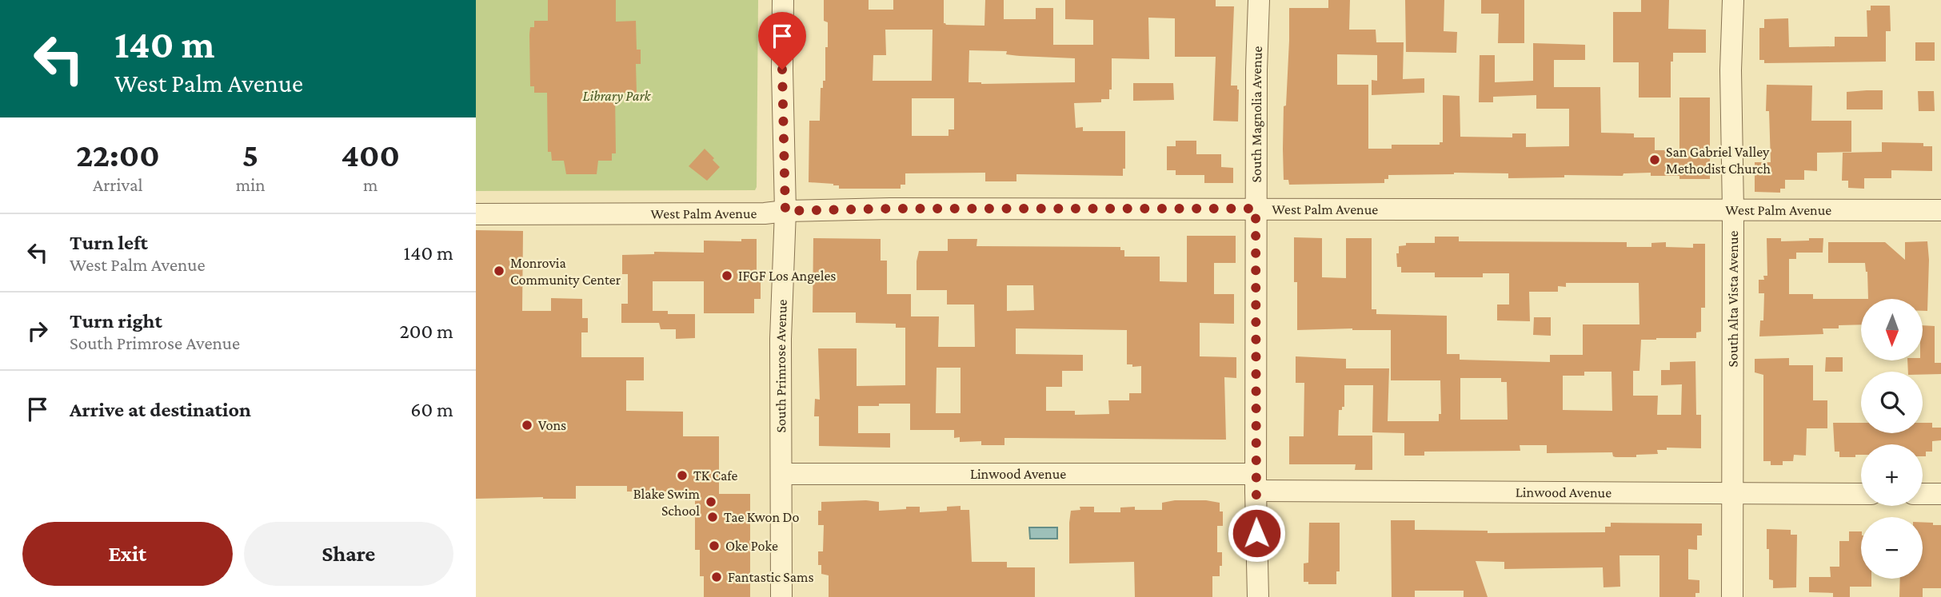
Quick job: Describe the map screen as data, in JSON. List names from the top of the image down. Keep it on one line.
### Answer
{"streets":{"street":["South Magnolia Avenue","West Palm Avenue","South Alta Vista Avenue","South Primrose Avenue","Linwood Avenue"]},"crossings":[["South Magnolia Avenue","West Palm Avenue"],["South Magnolia Avenue","Linwood Avenue"],["West Palm Avenue","South Alta Vista Avenue"],["West Palm Avenue","South Primrose Avenue"],["South Alta Vista Avenue","Linwood Avenue"],["South Primrose Avenue","Linwood Avenue"]],"parks":["Library Park"],"places":["San Gabriel Valley Methodist Church","Monrovia Community Center","IFGF Los Angeles","Vons","TK Cafe","Blake Swim School","Tae Kwon Do","Oke Poke","Fantastic Sams"],"north":"bottom","page":{"turn":["140 m","West Palm Avenue"],"eta":["22:00","Arrival","5","min","400","m"],"list":[{"name":"Turn left","note":"West Palm Avenue","value":"140 m"},{"name":"Turn right","note":"South Primrose Avenue","value":"200 m"},{"name":"Arrive at destination","value":"60 m"}],"map_buttons":["+","−"],"buttons":["Exit","Share"]}}
